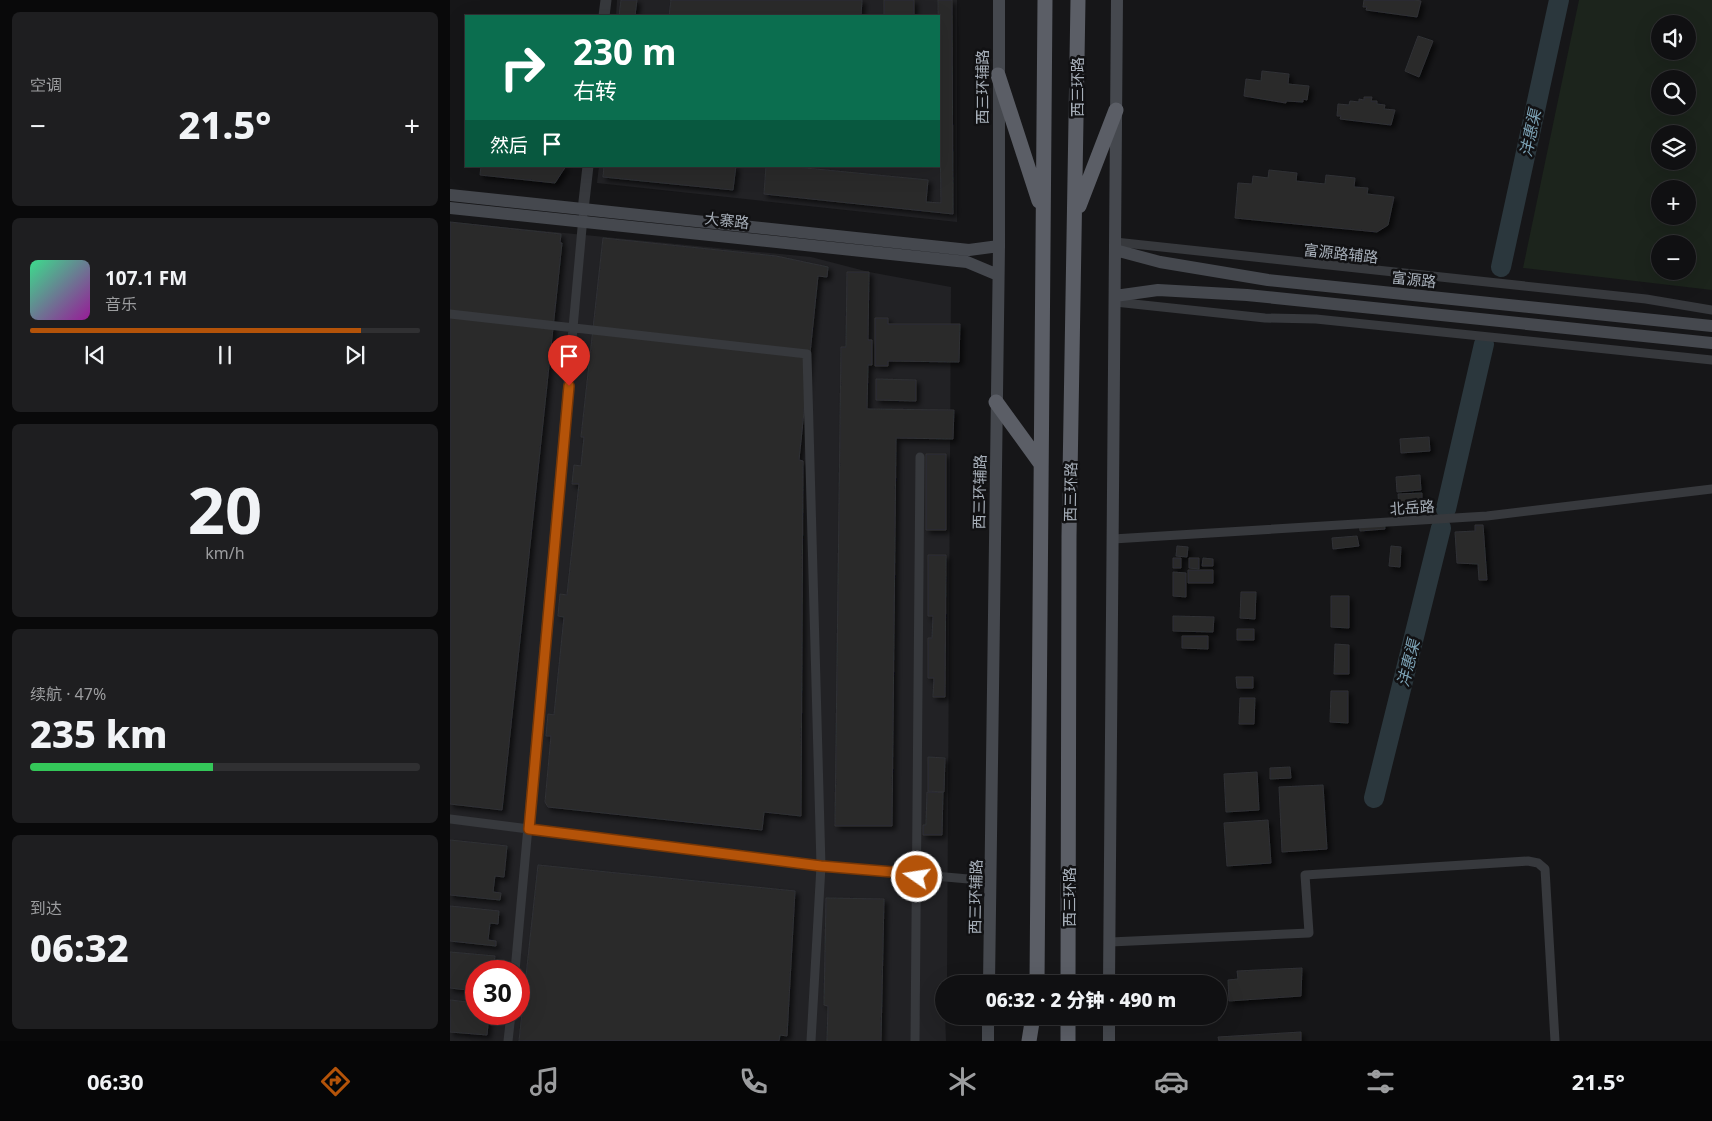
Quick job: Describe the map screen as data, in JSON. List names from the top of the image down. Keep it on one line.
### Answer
{"streets":{"highway":["西三环路"],"main road":["西三环辅路","大寨路","富源路"],"street":["富源路辅路","北岳路"]},"crossings":[["西三环辅路","大寨路"],["富源路辅路","富源路"]],"water":["沣惠渠"],"page":{"tile":["空调",["20","km/h"],["续航 · 47%","235 km"],["到达","06:32"]],"map_buttons":["+","−"],"turn":["230 m","右转"],"heat":["−","21.5°","+"],"then":"然后","song":["107.1 FM","音乐"],"limit":"30","trip":"06:32 · 2 分钟 · 490 m","tabs":["06:30","21.5°"]}}
